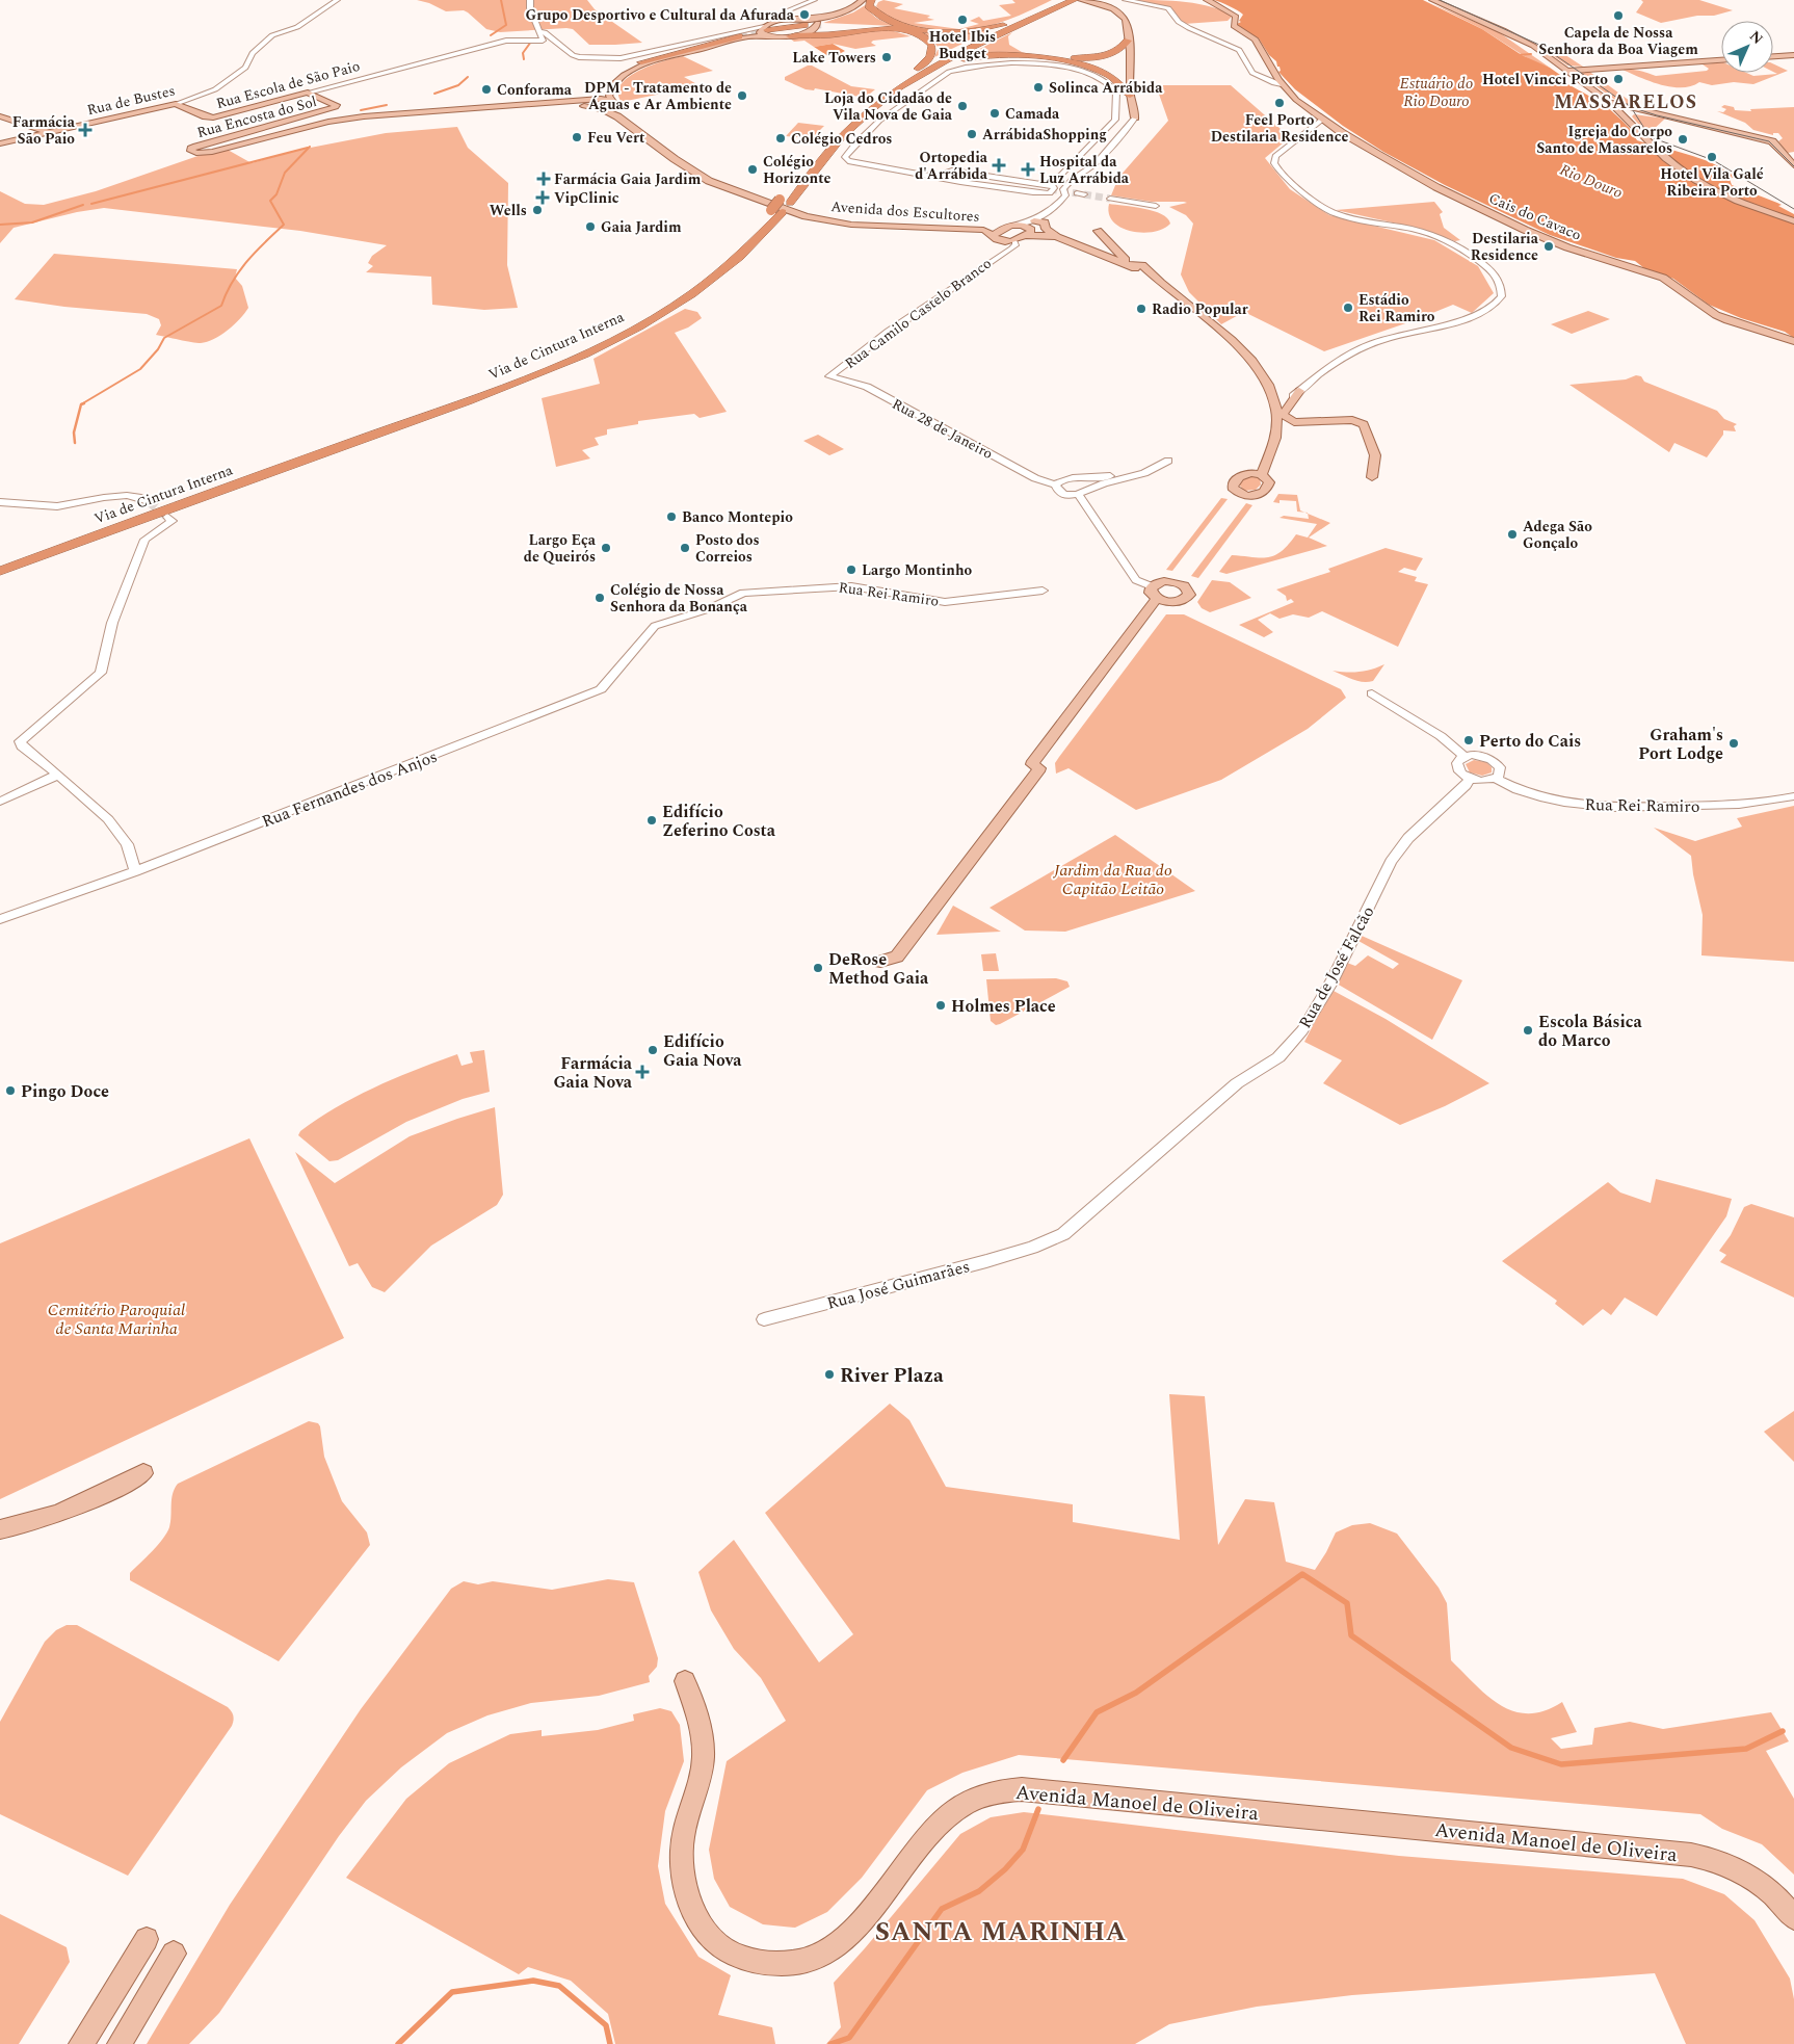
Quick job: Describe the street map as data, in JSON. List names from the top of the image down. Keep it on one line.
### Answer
{"streets":{"highway":["Via de Cintura Interna"],"main road":["Rua Escola de São Paio","Rua de Bustes","Rua Encosta do Sol","Avenida dos Escultores","Cais do Cavaco","Avenida Manoel de Oliveira"],"street":["Rua Camilo Castelo Branco","Rua 28 de Janeiro","Rua Rei Ramiro","Rua Fernandes dos Anjos","Rua de José Falcão","Rua José Guimarães"]},"crossings":[["Rua Escola de São Paio","Rua de Bustes"],["Rua Escola de São Paio","Rua Encosta do Sol"],["Rua Encosta do Sol","Avenida dos Escultores"],["Avenida dos Escultores","Rua Camilo Castelo Branco"],["Rua Camilo Castelo Branco","Rua 28 de Janeiro"],["Rua Rei Ramiro","Rua Fernandes dos Anjos"],["Rua Rei Ramiro","Rua de José Falcão"],["Rua de José Falcão","Rua José Guimarães"]],"districts":["MASSARELOS","SANTA MARINHA"],"water":["Estuário do Rio Douro","Rio Douro"],"parks":["Jardim da Rua do Capitão Leitão","Cemitério Paroquial de Santa Marinha"],"places":{"other":["Grupo Desportivo e Cultural da Afurada","Capela de Nossa Senhora da Boa Viagem","Hotel Ibis Budget","Lake Towers","Hotel Vincci Porto","Solinca Arrábida","Conforama","DPM - Tratamento de Águas e Ar Ambiente","Feel Porto Destilaria Residence","Loja do Cidadão de Vila Nova de Gaia","Camada","ArrábidaShopping","Feu Vert","Colégio Cedros","Igreja do Corpo Santo de Massarelos","Hotel Vila Galé Ribeira Porto","Colégio Horizonte","Wells","Gaia Jardim","Destilaria Residence","Estádio Rei Ramiro","Radio Popular","Banco Montepio","Adega São Gonçalo","Largo Eça de Queirós","Posto dos Correios","Largo Montinho","Colégio de Nossa Senhora da Bonança","Perto do Cais","Graham's Port Lodge","Edifício Zeferino Costa","DeRose Method Gaia","Holmes Place","Escola Básica do Marco","Edifício Gaia Nova","Pingo Doce","River Plaza"],"health":["Farmácia São Paio","Ortopedia d'Arrábida","Hospital da Luz Arrábida","Farmácia Gaia Jardim","VipClinic","Farmácia Gaia Nova"]},"north":"top right"}
